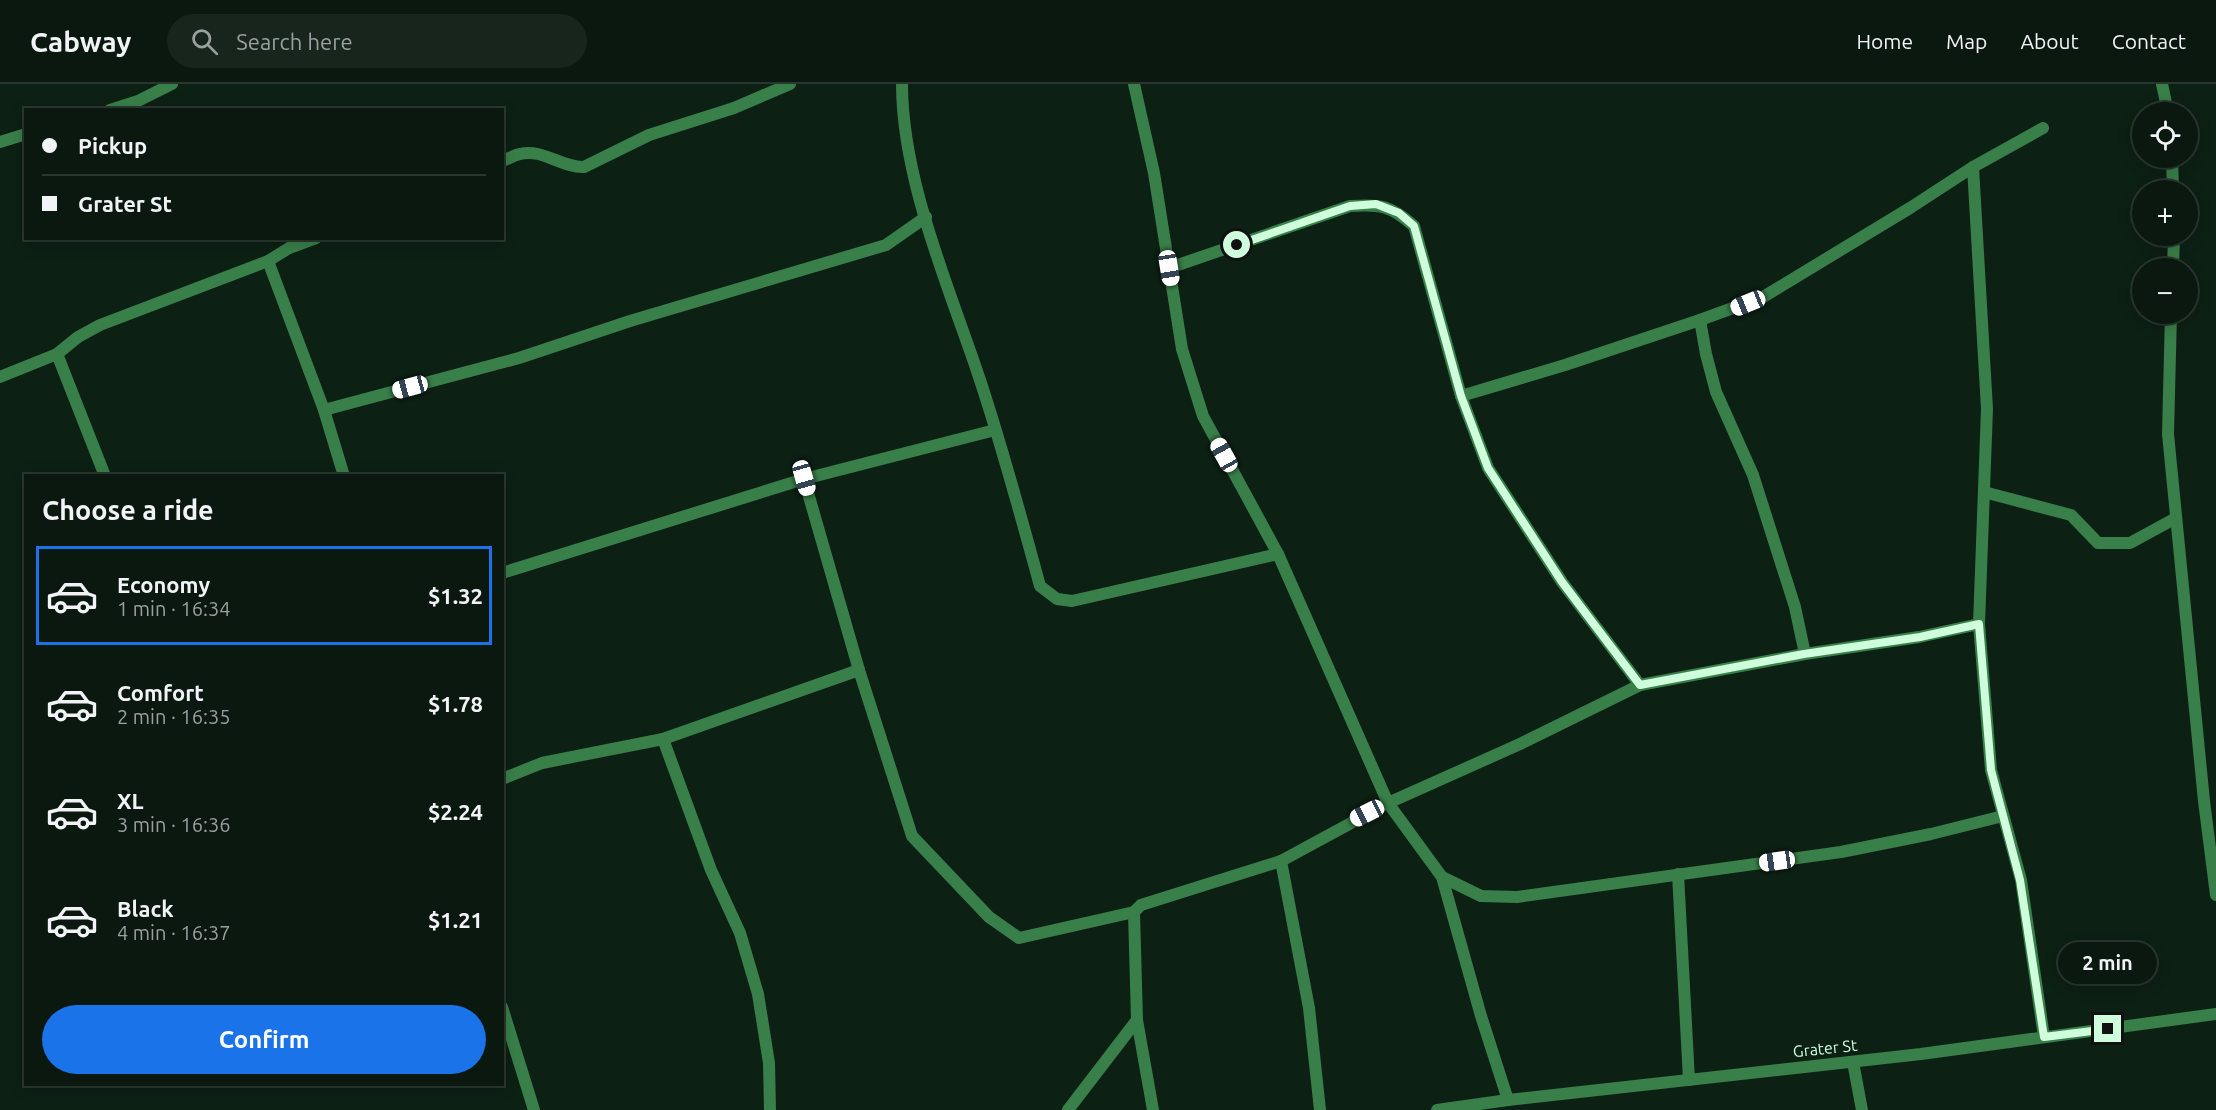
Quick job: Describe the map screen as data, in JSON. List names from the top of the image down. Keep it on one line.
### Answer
{"streets":{"street":["Grater St"]},"page":{"header":"Cabway","search":"Search here","nav":["Home","Map","About","Contact"],"map_buttons":["+","−"],"banner":["Pickup","Grater St"],"heading":"Choose a ride","list":[{"name":"Economy","note":"1 min · 16:34","value":"$1.32"},{"name":"Comfort","note":"2 min · 16:35","value":"$1.78"},{"name":"XL","note":"3 min · 16:36","value":"$2.24"},{"name":"Black","note":"4 min · 16:37","value":"$1.21"}],"bubble":"2 min","buttons":"Confirm"}}
